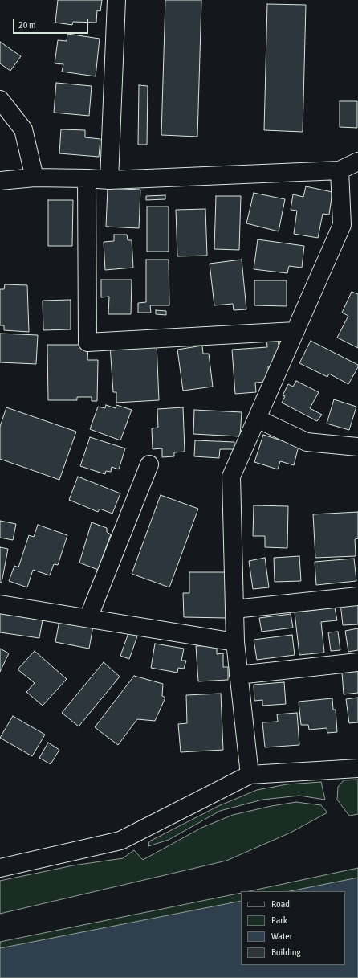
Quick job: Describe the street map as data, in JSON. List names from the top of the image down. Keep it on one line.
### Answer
{"legend":["Road","Park","Water","Building"],"scale_bar":"20 m"}
